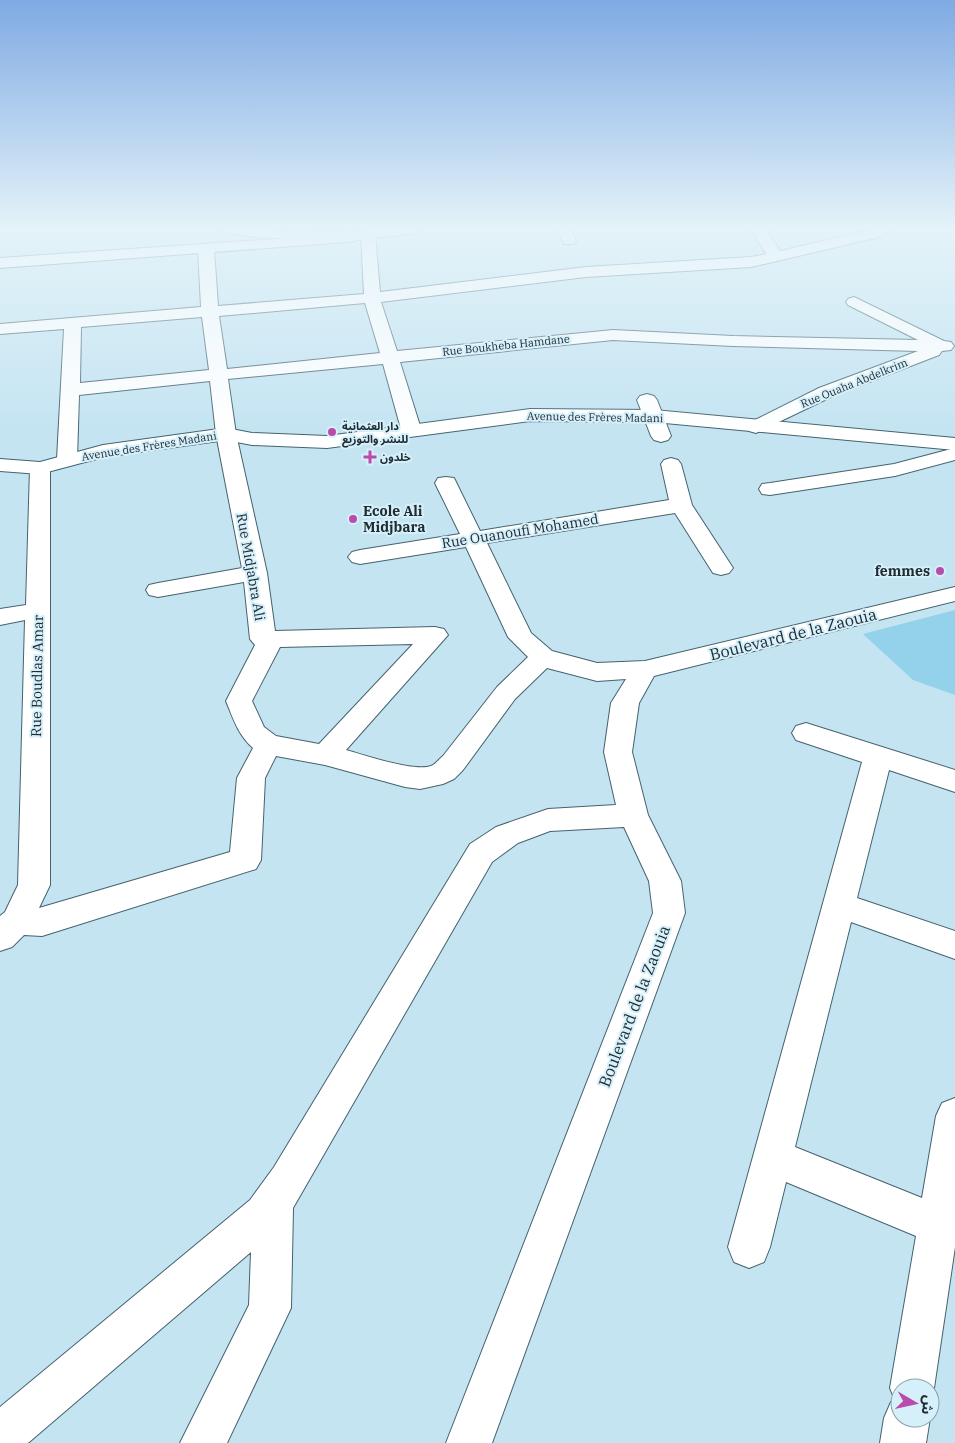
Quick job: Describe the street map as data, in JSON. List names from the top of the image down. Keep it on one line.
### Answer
{"streets":{"street":["Rue Boukheba Hamdane","Rue Ouaha Abdelkrim","Avenue des Frères Madani","Rue Ouanoufi Mohamed","Rue Midjabra Ali","Boulevard de la Zaouia","Rue Boudlas Amar"]},"crossings":[["Rue Boukheba Hamdane","Rue Ouaha Abdelkrim"],["Rue Boukheba Hamdane","Rue Midjabra Ali"],["Rue Ouaha Abdelkrim","Avenue des Frères Madani"],["Avenue des Frères Madani","Rue Midjabra Ali"],["Avenue des Frères Madani","Rue Boudlas Amar"]],"places":{"other":["دار العثمانية للنشر والتوزيع","Ecole Ali Midjbara","femmes"],"health":["خلدون"]},"north":"right"}
